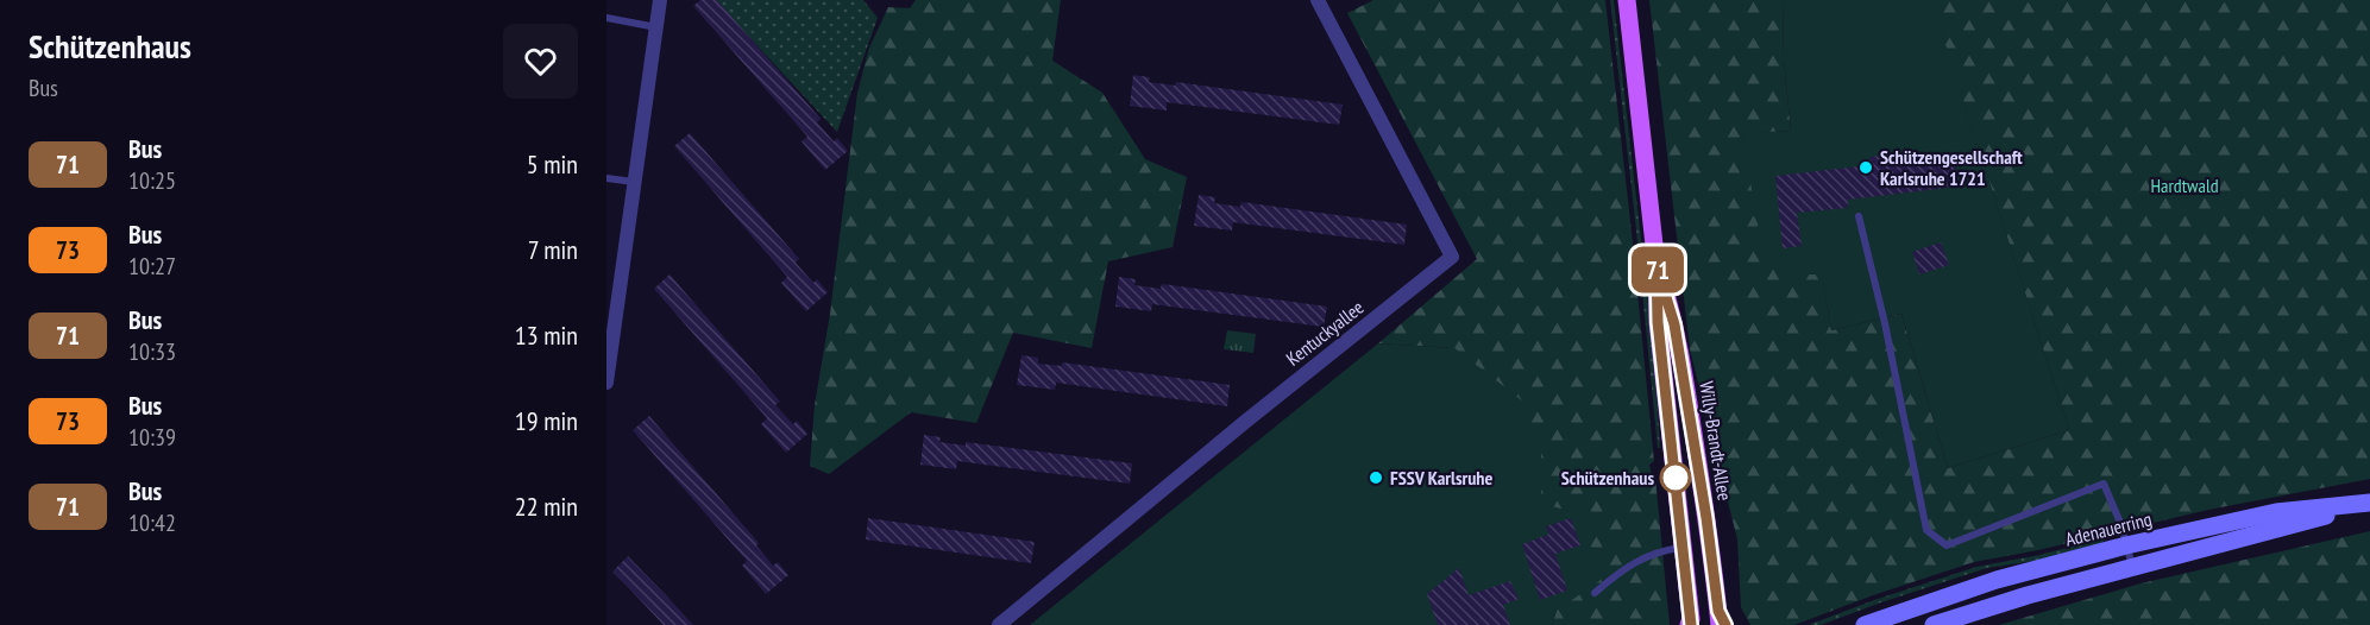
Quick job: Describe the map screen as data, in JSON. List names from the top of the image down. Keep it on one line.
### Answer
{"streets":{"main road":["Willy-Brandt-Allee","Adenauerring"],"street":["Kentuckyallee"]},"parks":["Hardtwald"],"places":["Schützengesellschaft Karlsruhe 1721","FSSV Karlsruhe","Schützenhaus"],"lines":["bus line 71"],"page":{"heading":["Schützenhaus","Bus"],"on_map":"71","list":[{"mark":"71","name":"Bus","note":"10:25","value":"5 min"},{"mark":"73","name":"Bus","note":"10:27","value":"7 min"},{"mark":"71","name":"Bus","note":"10:33","value":"13 min"},{"mark":"73","name":"Bus","note":"10:39","value":"19 min"},{"mark":"71","name":"Bus","note":"10:42","value":"22 min"}]}}
